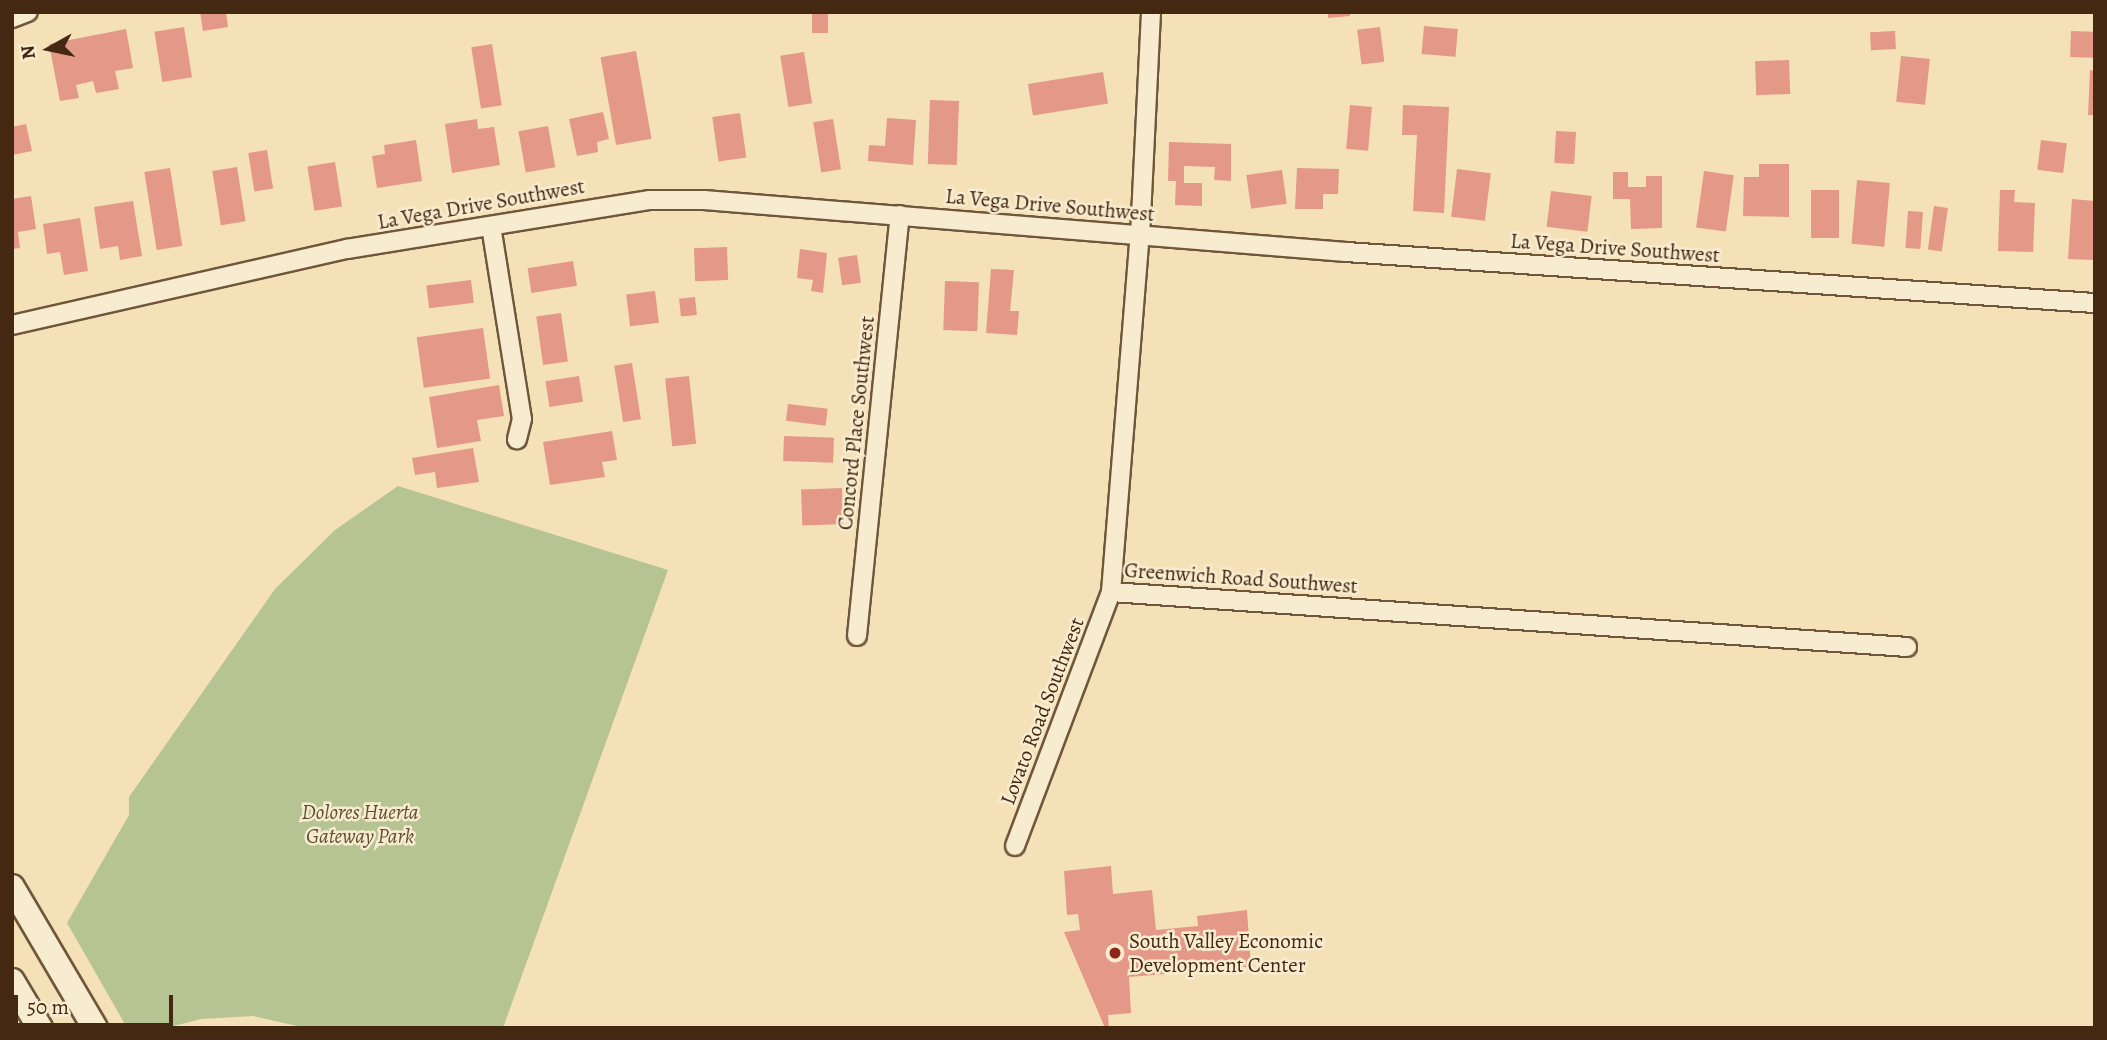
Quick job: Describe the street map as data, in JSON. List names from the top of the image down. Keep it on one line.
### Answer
{"streets":{"street":["La Vega Drive Southwest","Concord Place Southwest","Greenwich Road Southwest","Lovato Road Southwest"]},"crossings":[["La Vega Drive Southwest","Concord Place Southwest"],["La Vega Drive Southwest","Greenwich Road Southwest"],["Greenwich Road Southwest","Lovato Road Southwest"]],"parks":["Dolores Huerta Gateway Park"],"places":["South Valley Economic Development Center"],"scale_bar":"50 m","north":"left"}
